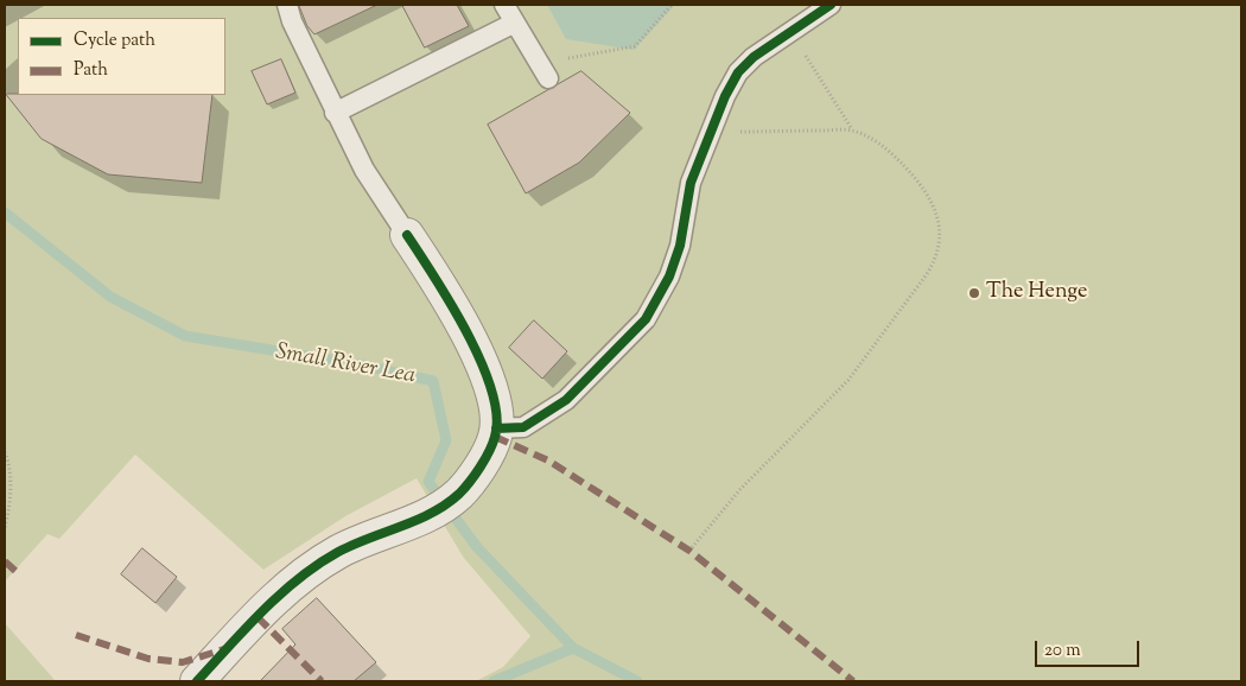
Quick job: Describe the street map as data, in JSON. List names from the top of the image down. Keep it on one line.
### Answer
{"water":["Small River Lea"],"places":["The Henge"],"legend":["Cycle path","Path"],"scale_bar":"20 m"}
